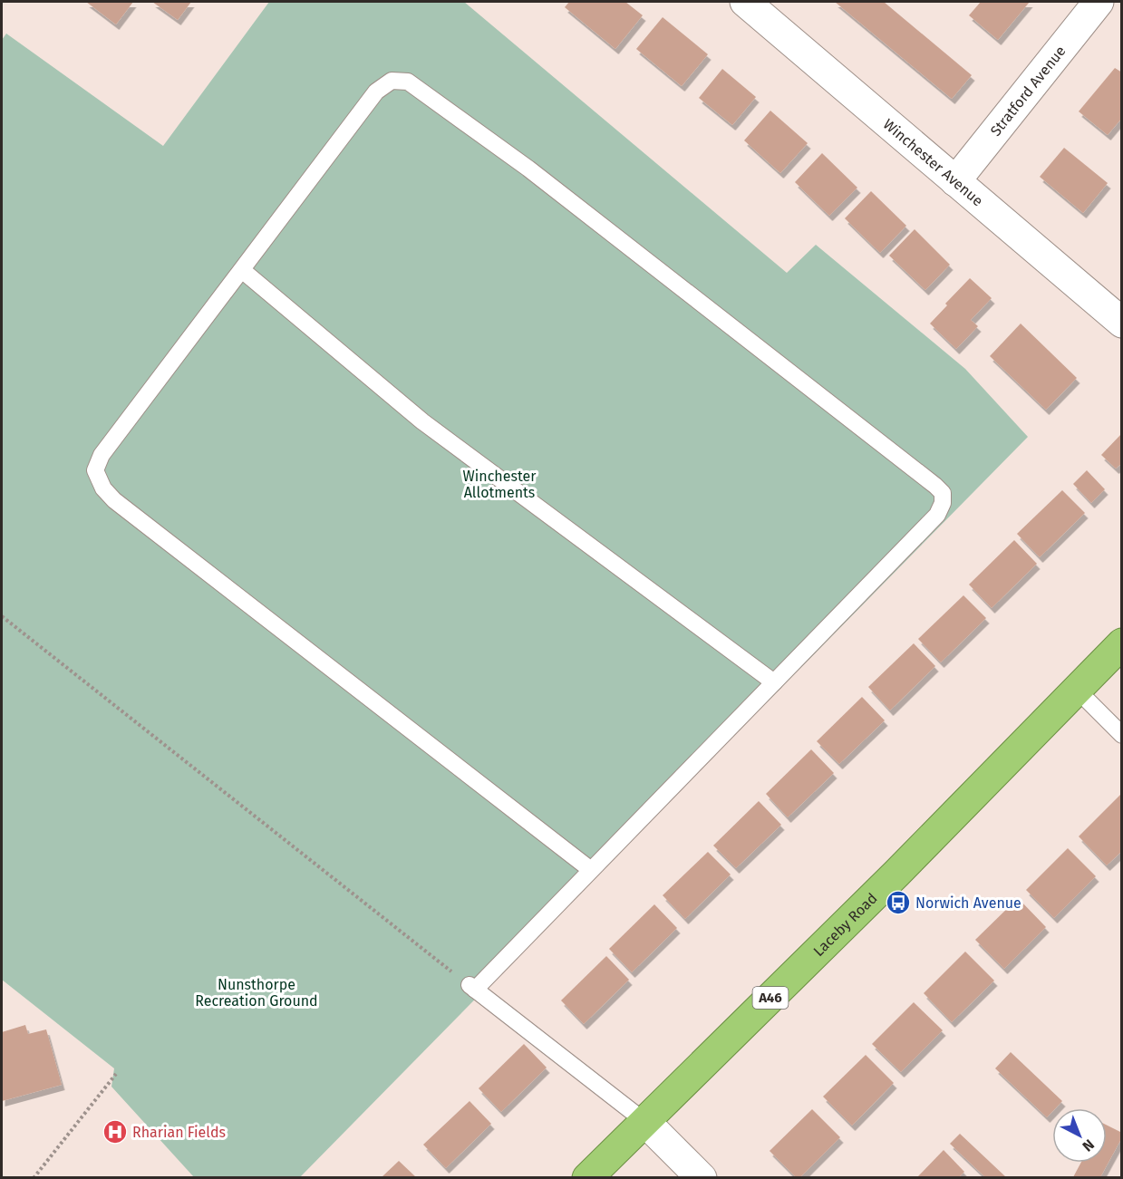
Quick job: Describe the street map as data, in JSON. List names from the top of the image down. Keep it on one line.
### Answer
{"streets":{"highway":["Laceby Road","A46"],"street":["Stratford Avenue","Winchester Avenue"]},"crossings":[["Stratford Avenue","Winchester Avenue"]],"parks":["Winchester Allotments","Nunsthorpe Recreation Ground"],"places":{"bus stop":["Norwich Avenue"],"hospital":["Rharian Fields"]},"north":"bottom right"}
